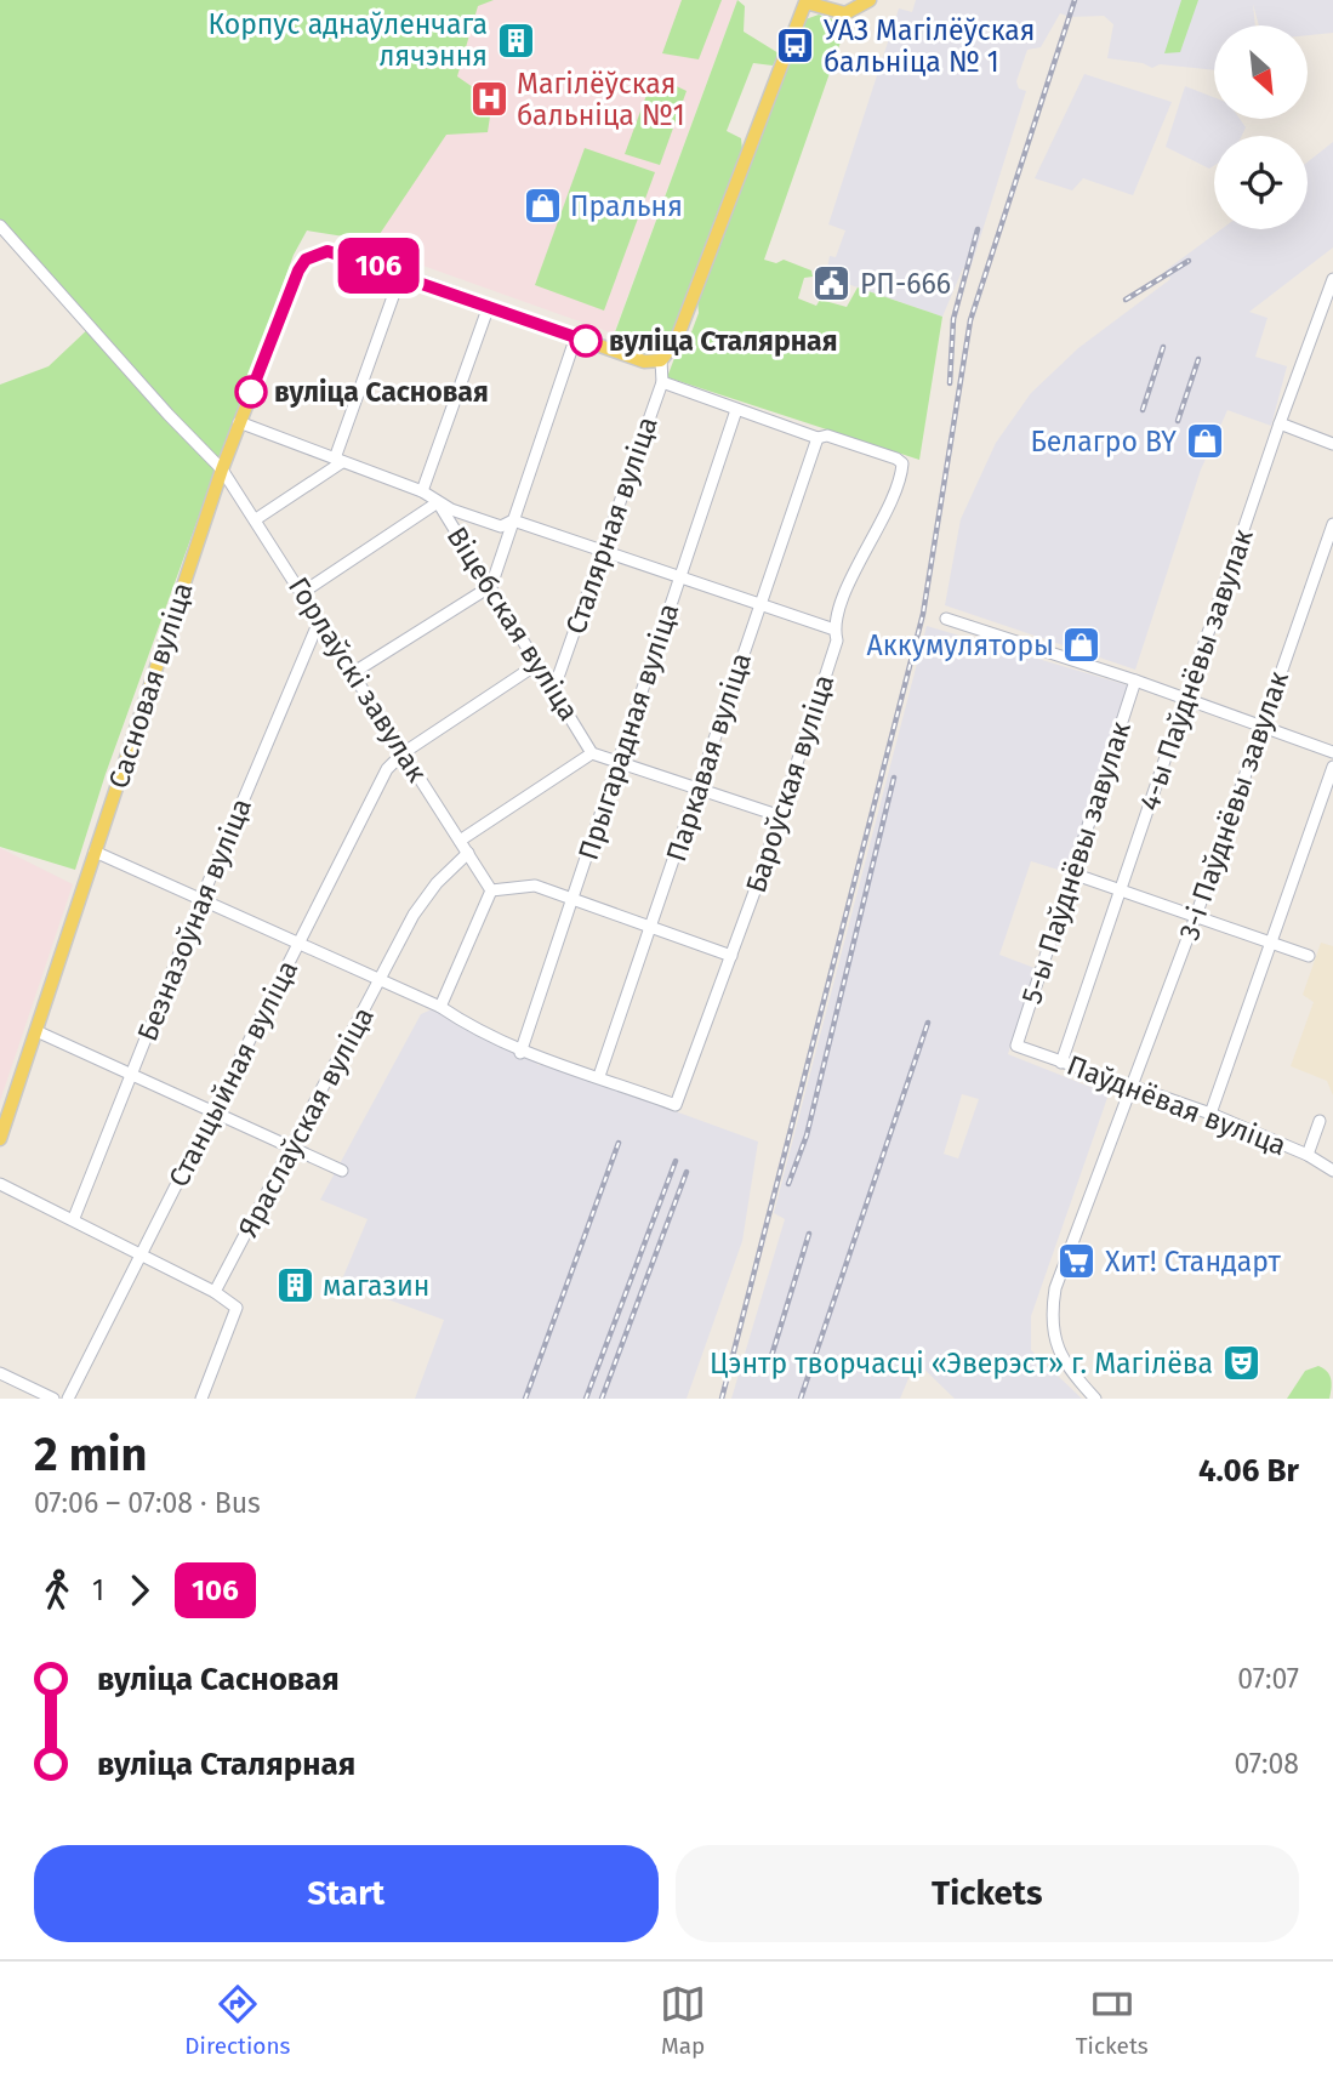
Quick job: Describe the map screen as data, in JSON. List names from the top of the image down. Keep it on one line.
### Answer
{"streets":{"main road":["Сасновая вуліца"],"street":["Сталярная вуліца","Віцебская вуліца","4-ы Паўднёвы завулак","Горлаўскі завулак","Прыгарадная вуліца","Паркавая вуліца","Бароўская вуліца","3-і Паўднёвы завулак","5-ы Паўднёвы завулак","Безназоўная вуліца","Станцыйная вуліца","Паўднёвая вуліца","Яраслаўская вуліца"]},"crossings":[["Сталярная вуліца","Віцебская вуліца"],["Віцебская вуліца","Прыгарадная вуліца"],["Віцебская вуліца","Паркавая вуліца"],["Віцебская вуліца","Бароўская вуліца"],["4-ы Паўднёвы завулак","Паўднёвая вуліца"],["Горлаўскі завулак","Сасновая вуліца"],["Горлаўскі завулак","Безназоўная вуліца"],["Горлаўскі завулак","Станцыйная вуліца"],["Горлаўскі завулак","Яраслаўская вуліца"],["Паркавая вуліца","Бароўская вуліца"],["3-і Паўднёвы завулак","Паўднёвая вуліца"],["5-ы Паўднёвы завулак","Паўднёвая вуліца"]],"places":{"building":["Корпус аднаўленчага лячэння","магазин"],"bus stop":["УАЗ Магілёўская бальніца № 1"],"hospital":["Магілёўская бальніца №1"],"shop":["Пральня","Белагро BY","Аккумуляторы"],"public building":["РП-666"],"other":["вуліца Сталярная","вуліца Сасновая"],"supermarket":["Хит! Стандарт"],"theatre":["Цэнтр творчасці «Эверэст» г. Магілёва"]},"lines":["bus line 106"],"north":"bottom right","page":{"on_map":"106","heading":["2 min","07:06 – 07:08 · Bus","4.06 Br"],"legs":["1","106"],"list":[{"name":"вуліца Сасновая","value":"07:07"},{"name":"вуліца Сталярная","value":"07:08"}],"buttons":["Start","Tickets"],"tabs":["Directions","Map","Tickets"]}}
